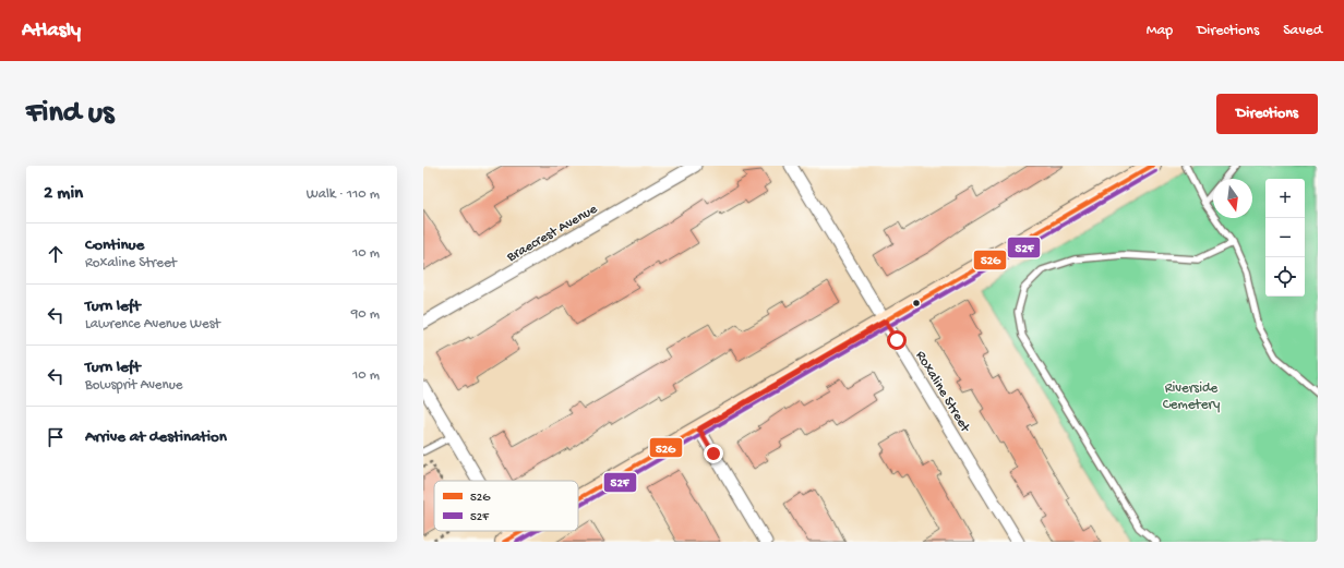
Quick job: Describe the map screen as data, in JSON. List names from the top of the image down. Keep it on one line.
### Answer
{"streets":{"street":["Braecrest Avenue","Roxaline Street"]},"parks":["Riverside Cemetery"],"lines":["transit line 52G","transit line 52F"],"legend":["52G","52F"],"north":"bottom","page":{"header":"Atlasly","nav":["Map","Directions","Saved"],"buttons":"Directions","title":"Find us","heading":["2 min","Walk · 110 m"],"map_buttons":["+","−"],"list":[["Continue","Roxaline Street","10 m"],["Turn left","Lawrence Avenue West","90 m"],["Turn left","Bowsprit Avenue","10 m"],"Arrive at destination"]}}
